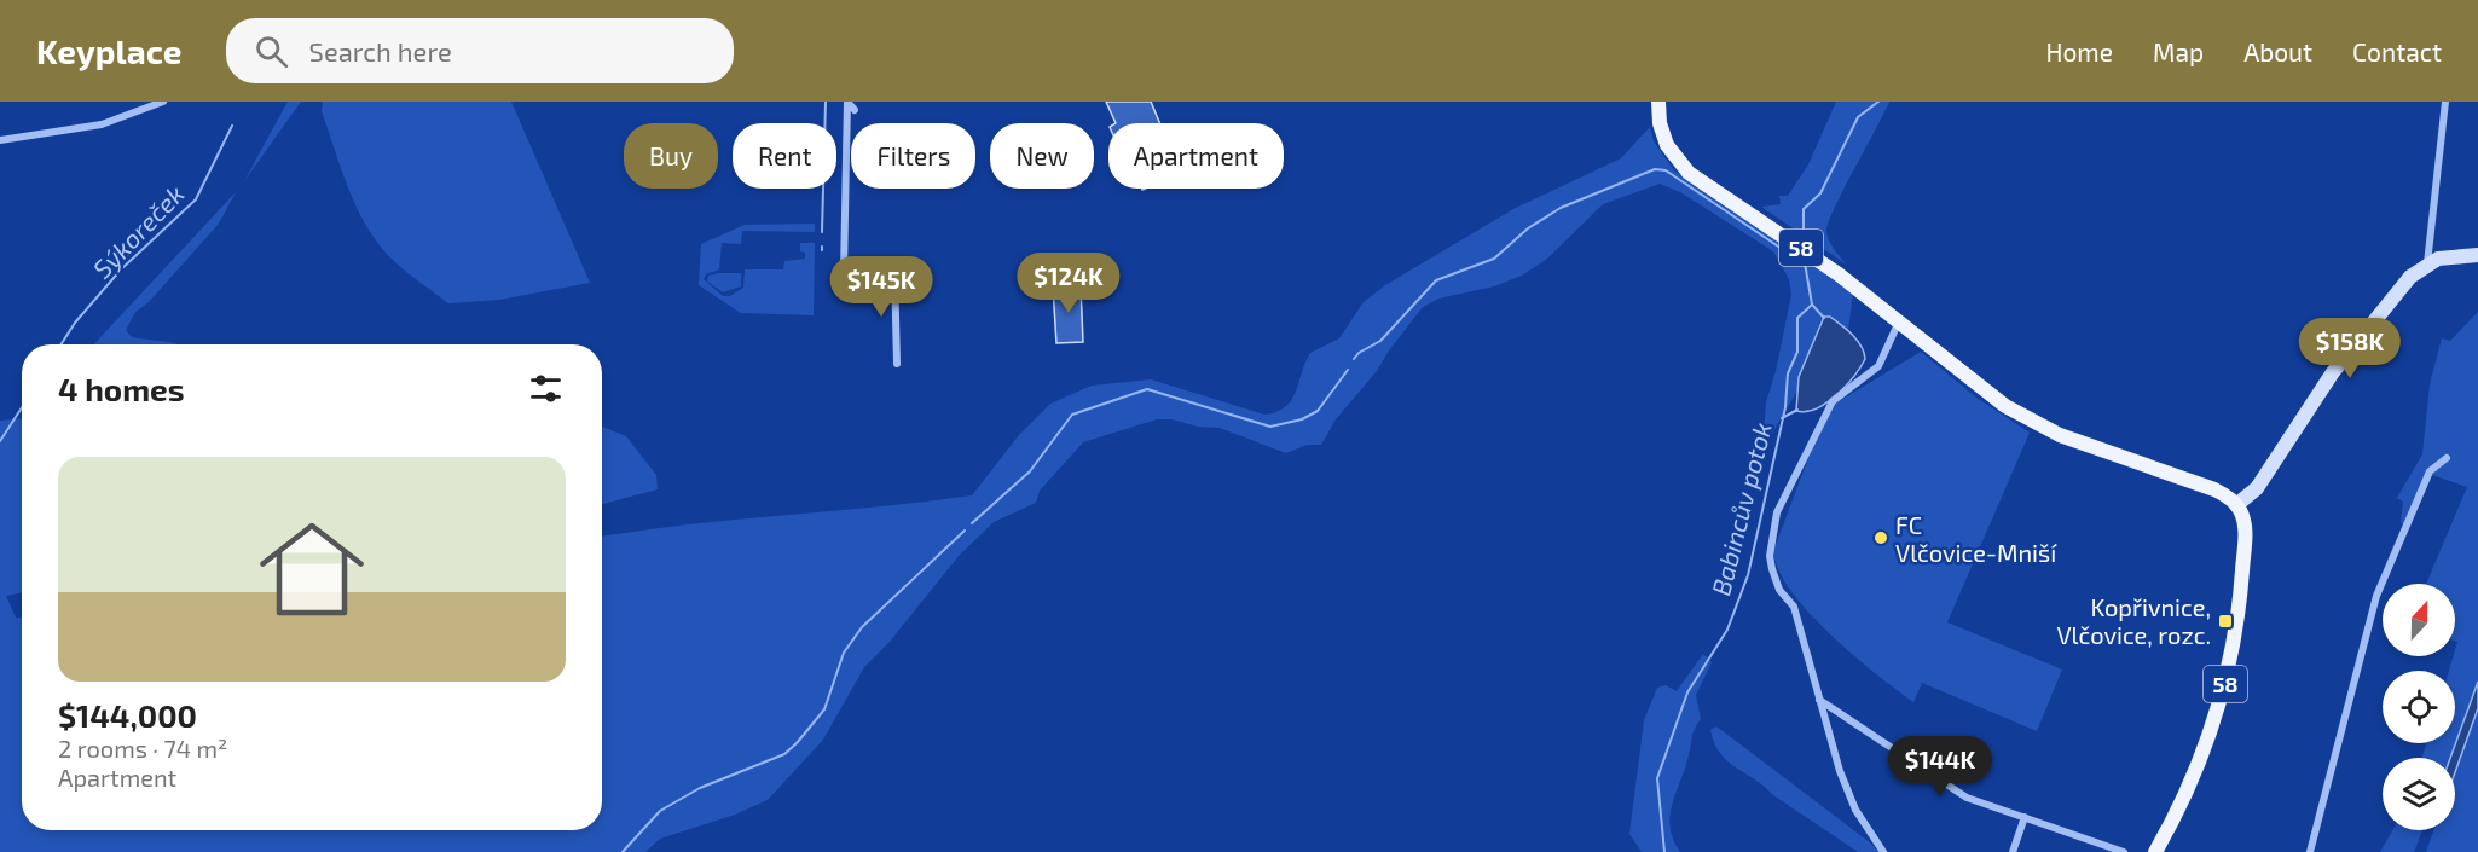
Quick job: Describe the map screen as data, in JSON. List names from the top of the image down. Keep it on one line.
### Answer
{"streets":{"main road":["58"]},"water":["Sýkoreček","Babincův potok"],"places":{"other":["FC Vlčovice-Mniší"],"transit":["Kopřivnice, Vlčovice, rozc."]},"north":"top","page":{"header":"Keyplace","search":"Search here","nav":["Home","Map","About","Contact"],"chip":["Buy","Rent","Filters","New","Apartment"],"price":["$124K","$145K","$158K","$144K"],"heading":"4 homes","list":[{"name":"$144,000","note":"2 rooms · 74 m² · Apartment"}]}}
